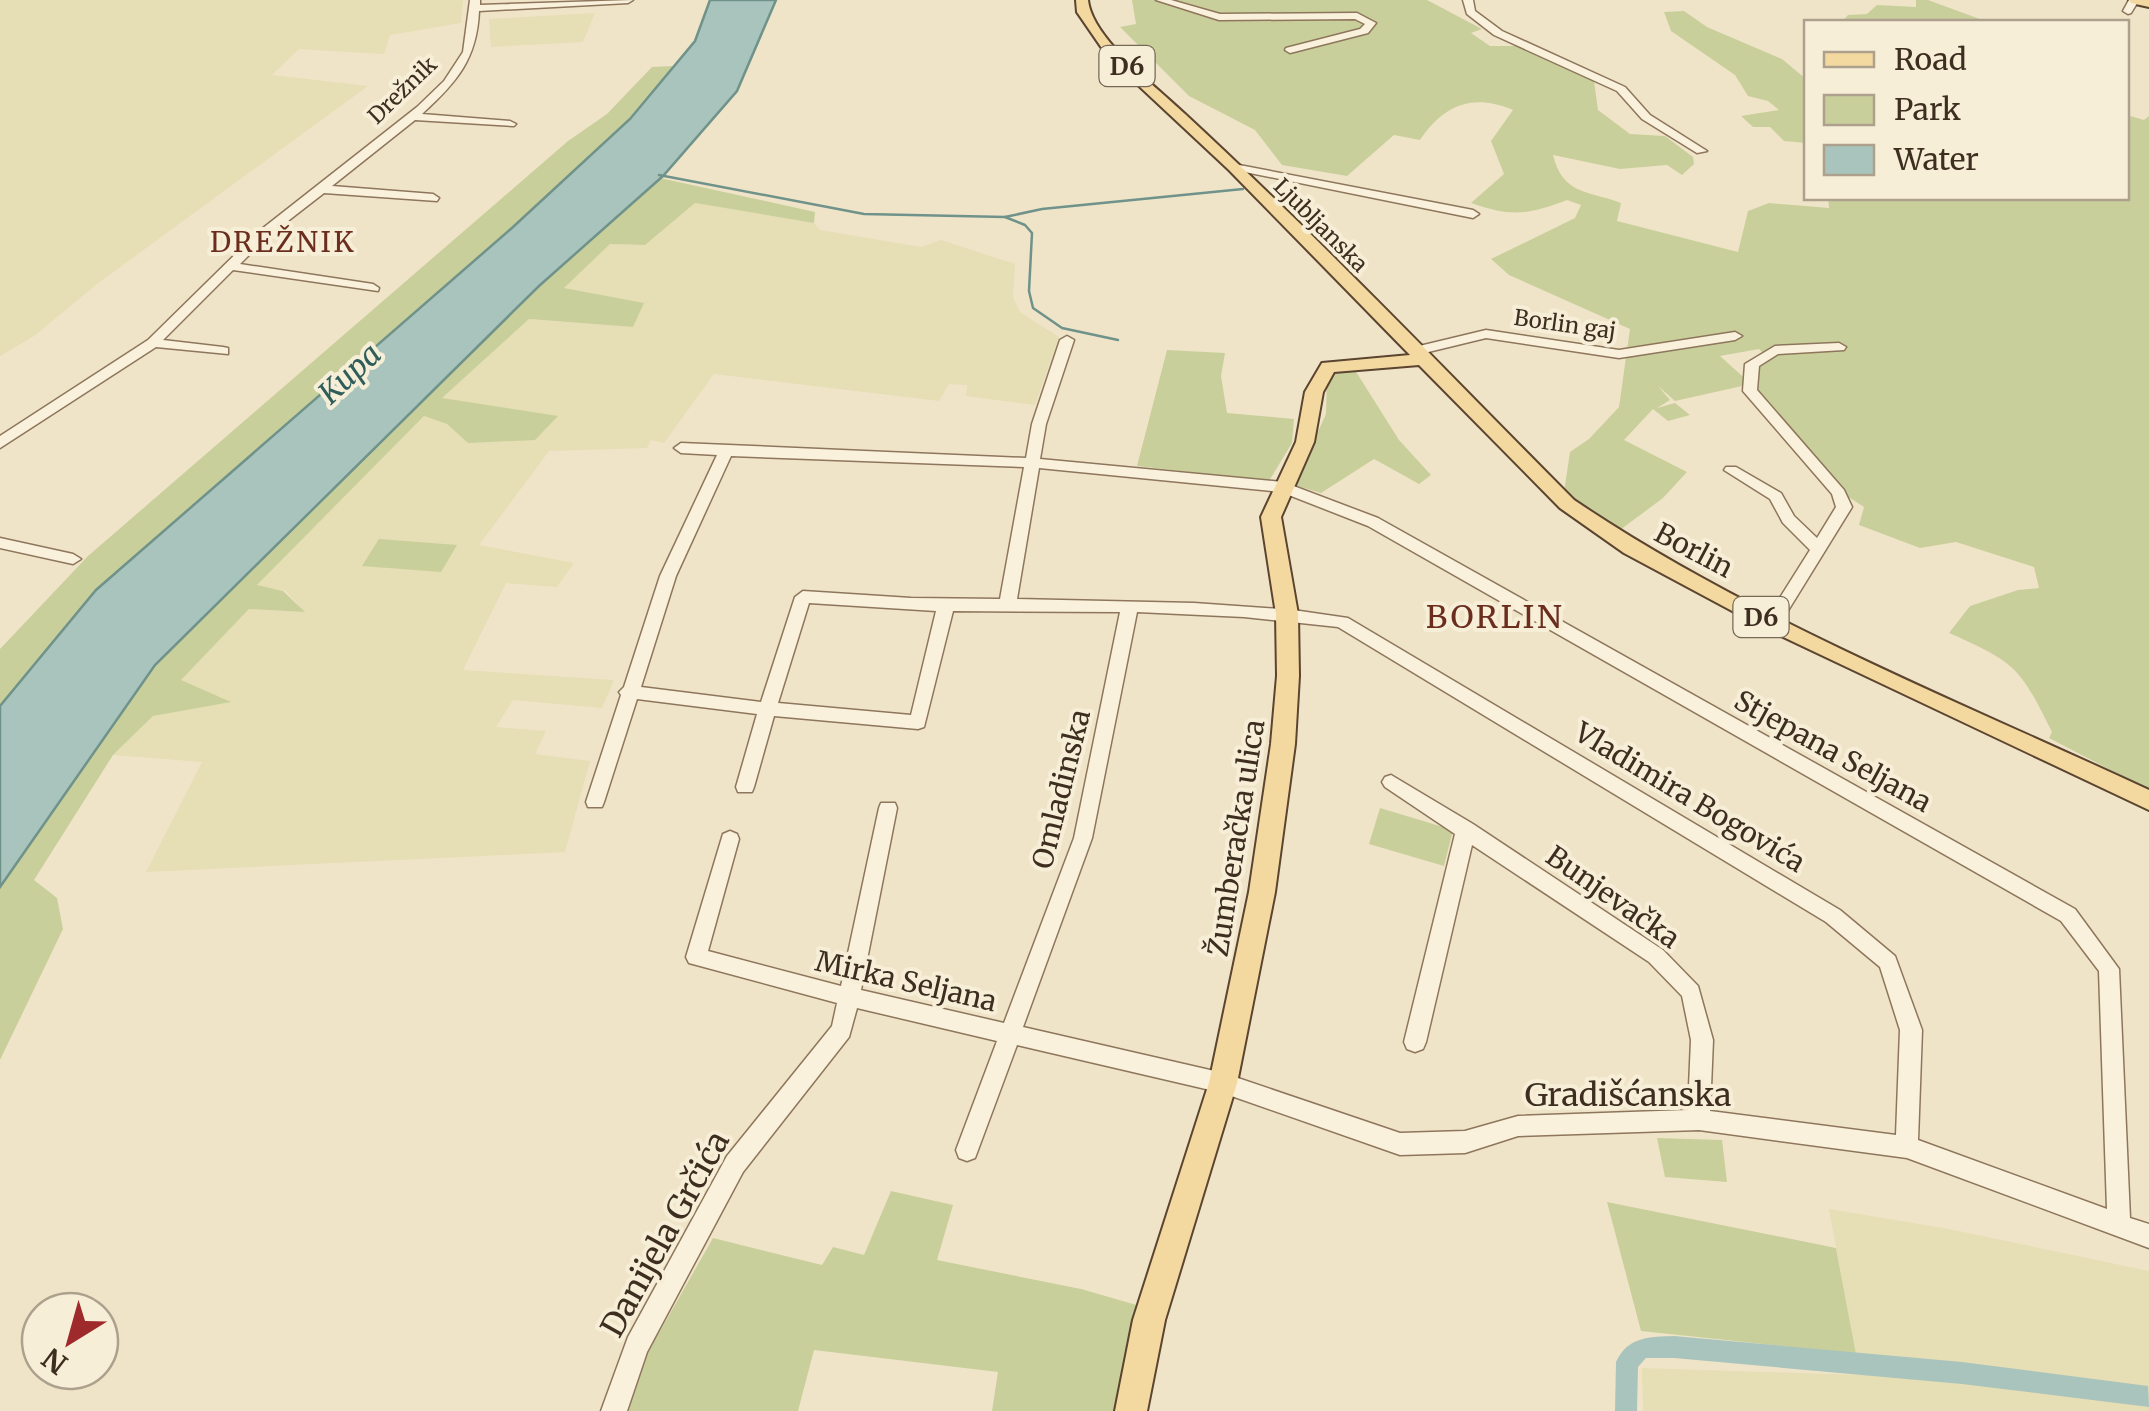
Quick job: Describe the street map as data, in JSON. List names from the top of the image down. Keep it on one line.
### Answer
{"streets":{"main road":["D6","Ljubljanska","Borlin","Žumberačka ulica"],"street":["Drežnik","Borlin gaj","Stjepana Seljana","Omladinska","Vladimira Bogovića","Bunjevačka","Mirka Seljana","Gradišćanska","Danijela Grčića"]},"crossings":[["Ljubljanska","Borlin gaj"],["Ljubljanska","Borlin"],["Ljubljanska","Žumberačka ulica"],["Borlin gaj","Borlin"],["Borlin gaj","Žumberačka ulica"],["Borlin","Žumberačka ulica"],["Stjepana Seljana","Žumberačka ulica"],["Stjepana Seljana","Gradišćanska"],["Omladinska","Vladimira Bogovića"],["Omladinska","Mirka Seljana"],["Vladimira Bogovića","Žumberačka ulica"],["Vladimira Bogovića","Gradišćanska"],["Žumberačka ulica","Mirka Seljana"],["Žumberačka ulica","Gradišćanska"],["Bunjevačka","Gradišćanska"],["Mirka Seljana","Gradišćanska"],["Mirka Seljana","Danijela Grčića"]],"districts":["DREŽNIK","BORLIN"],"water":["Kupa"],"legend":["Road","Park","Water"],"north":"bottom left"}
